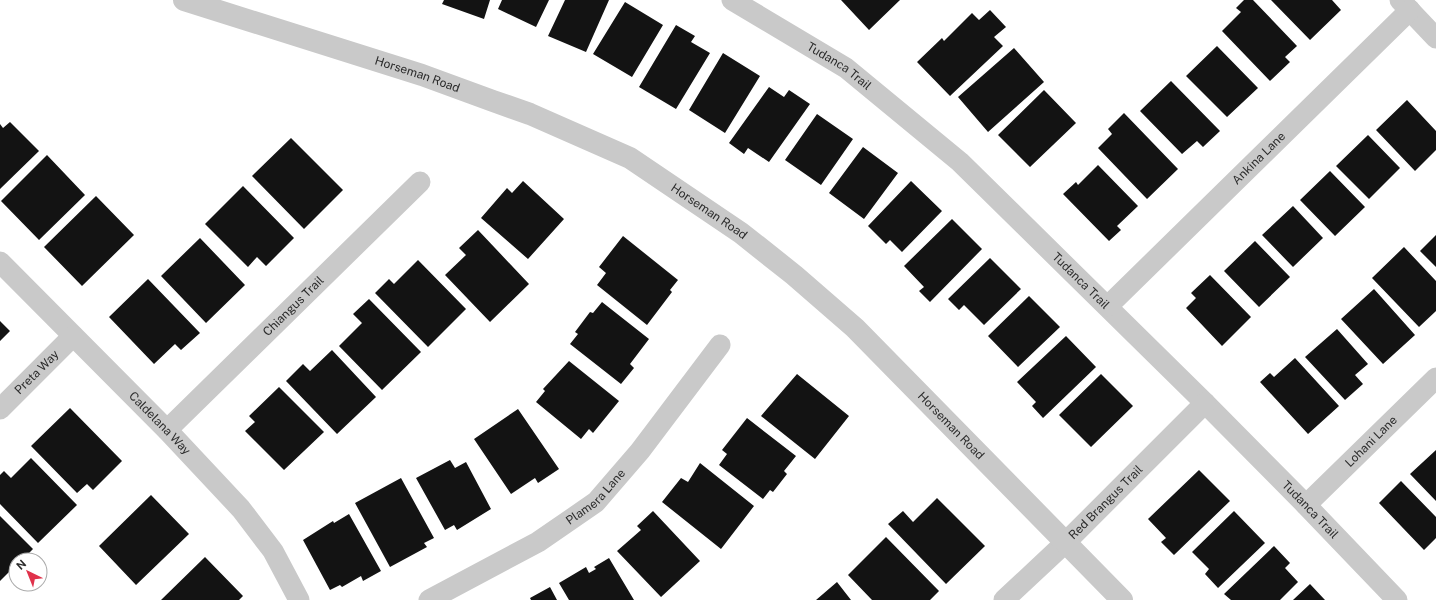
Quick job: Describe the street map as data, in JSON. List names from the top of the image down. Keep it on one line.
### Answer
{"streets":{"street":["Tudanca Trail","Horseman Road","Ankina Lane","Chiangus Trail","Preta Way","Caldelana Way","Lohani Lane","Plamera Lane","Red Brangus Trail"]},"crossings":[["Tudanca Trail","Ankina Lane"],["Tudanca Trail","Lohani Lane"],["Tudanca Trail","Red Brangus Trail"],["Horseman Road","Red Brangus Trail"],["Chiangus Trail","Caldelana Way"],["Preta Way","Caldelana Way"]],"north":"top left"}
